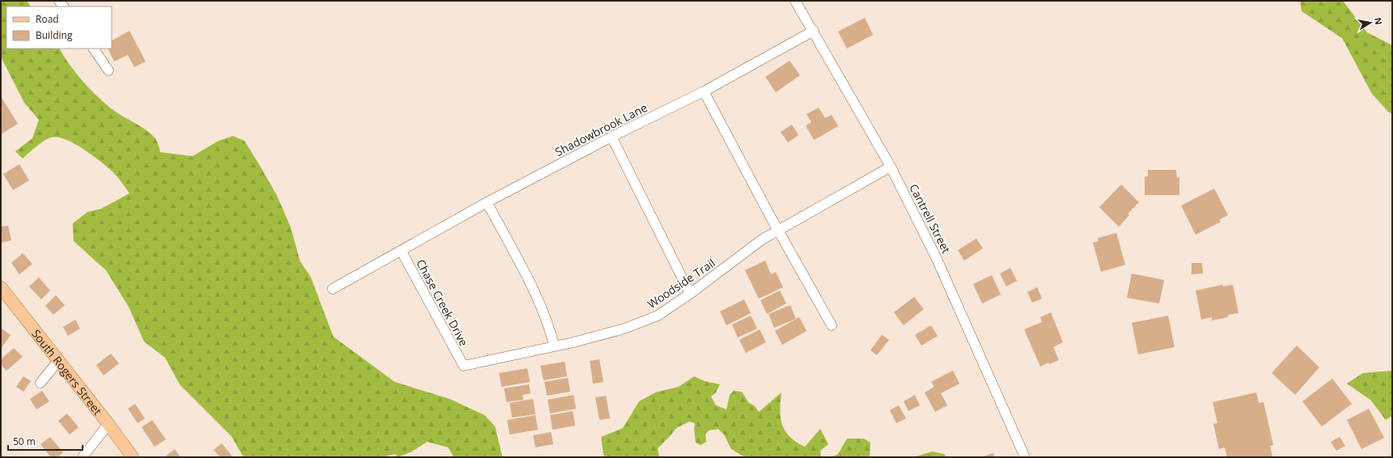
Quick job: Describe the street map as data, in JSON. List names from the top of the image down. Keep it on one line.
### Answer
{"streets":{"main road":["South Rogers Street"],"street":["Shadowbrook Lane","Cantrell Street","Woodside Trail","Chase Creek Drive"]},"crossings":[["Shadowbrook Lane","Cantrell Street"],["Shadowbrook Lane","Chase Creek Drive"],["Cantrell Street","Woodside Trail"],["Woodside Trail","Chase Creek Drive"]],"legend":["Road","Building"],"scale_bar":"50 m","north":"right"}
